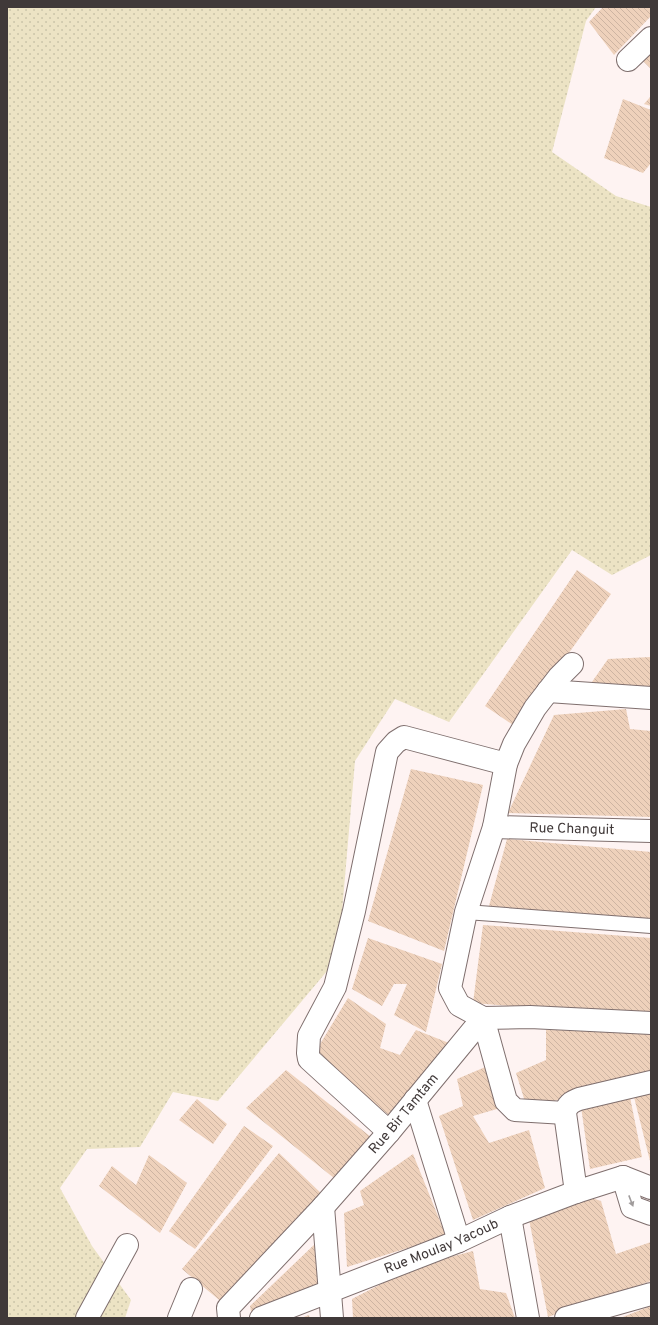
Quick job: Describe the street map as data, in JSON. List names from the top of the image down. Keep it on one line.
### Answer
{"streets":{"street":["Rue Changuit","Rue Bir Tamtam","Rue Moulay Yacoub"]}}
